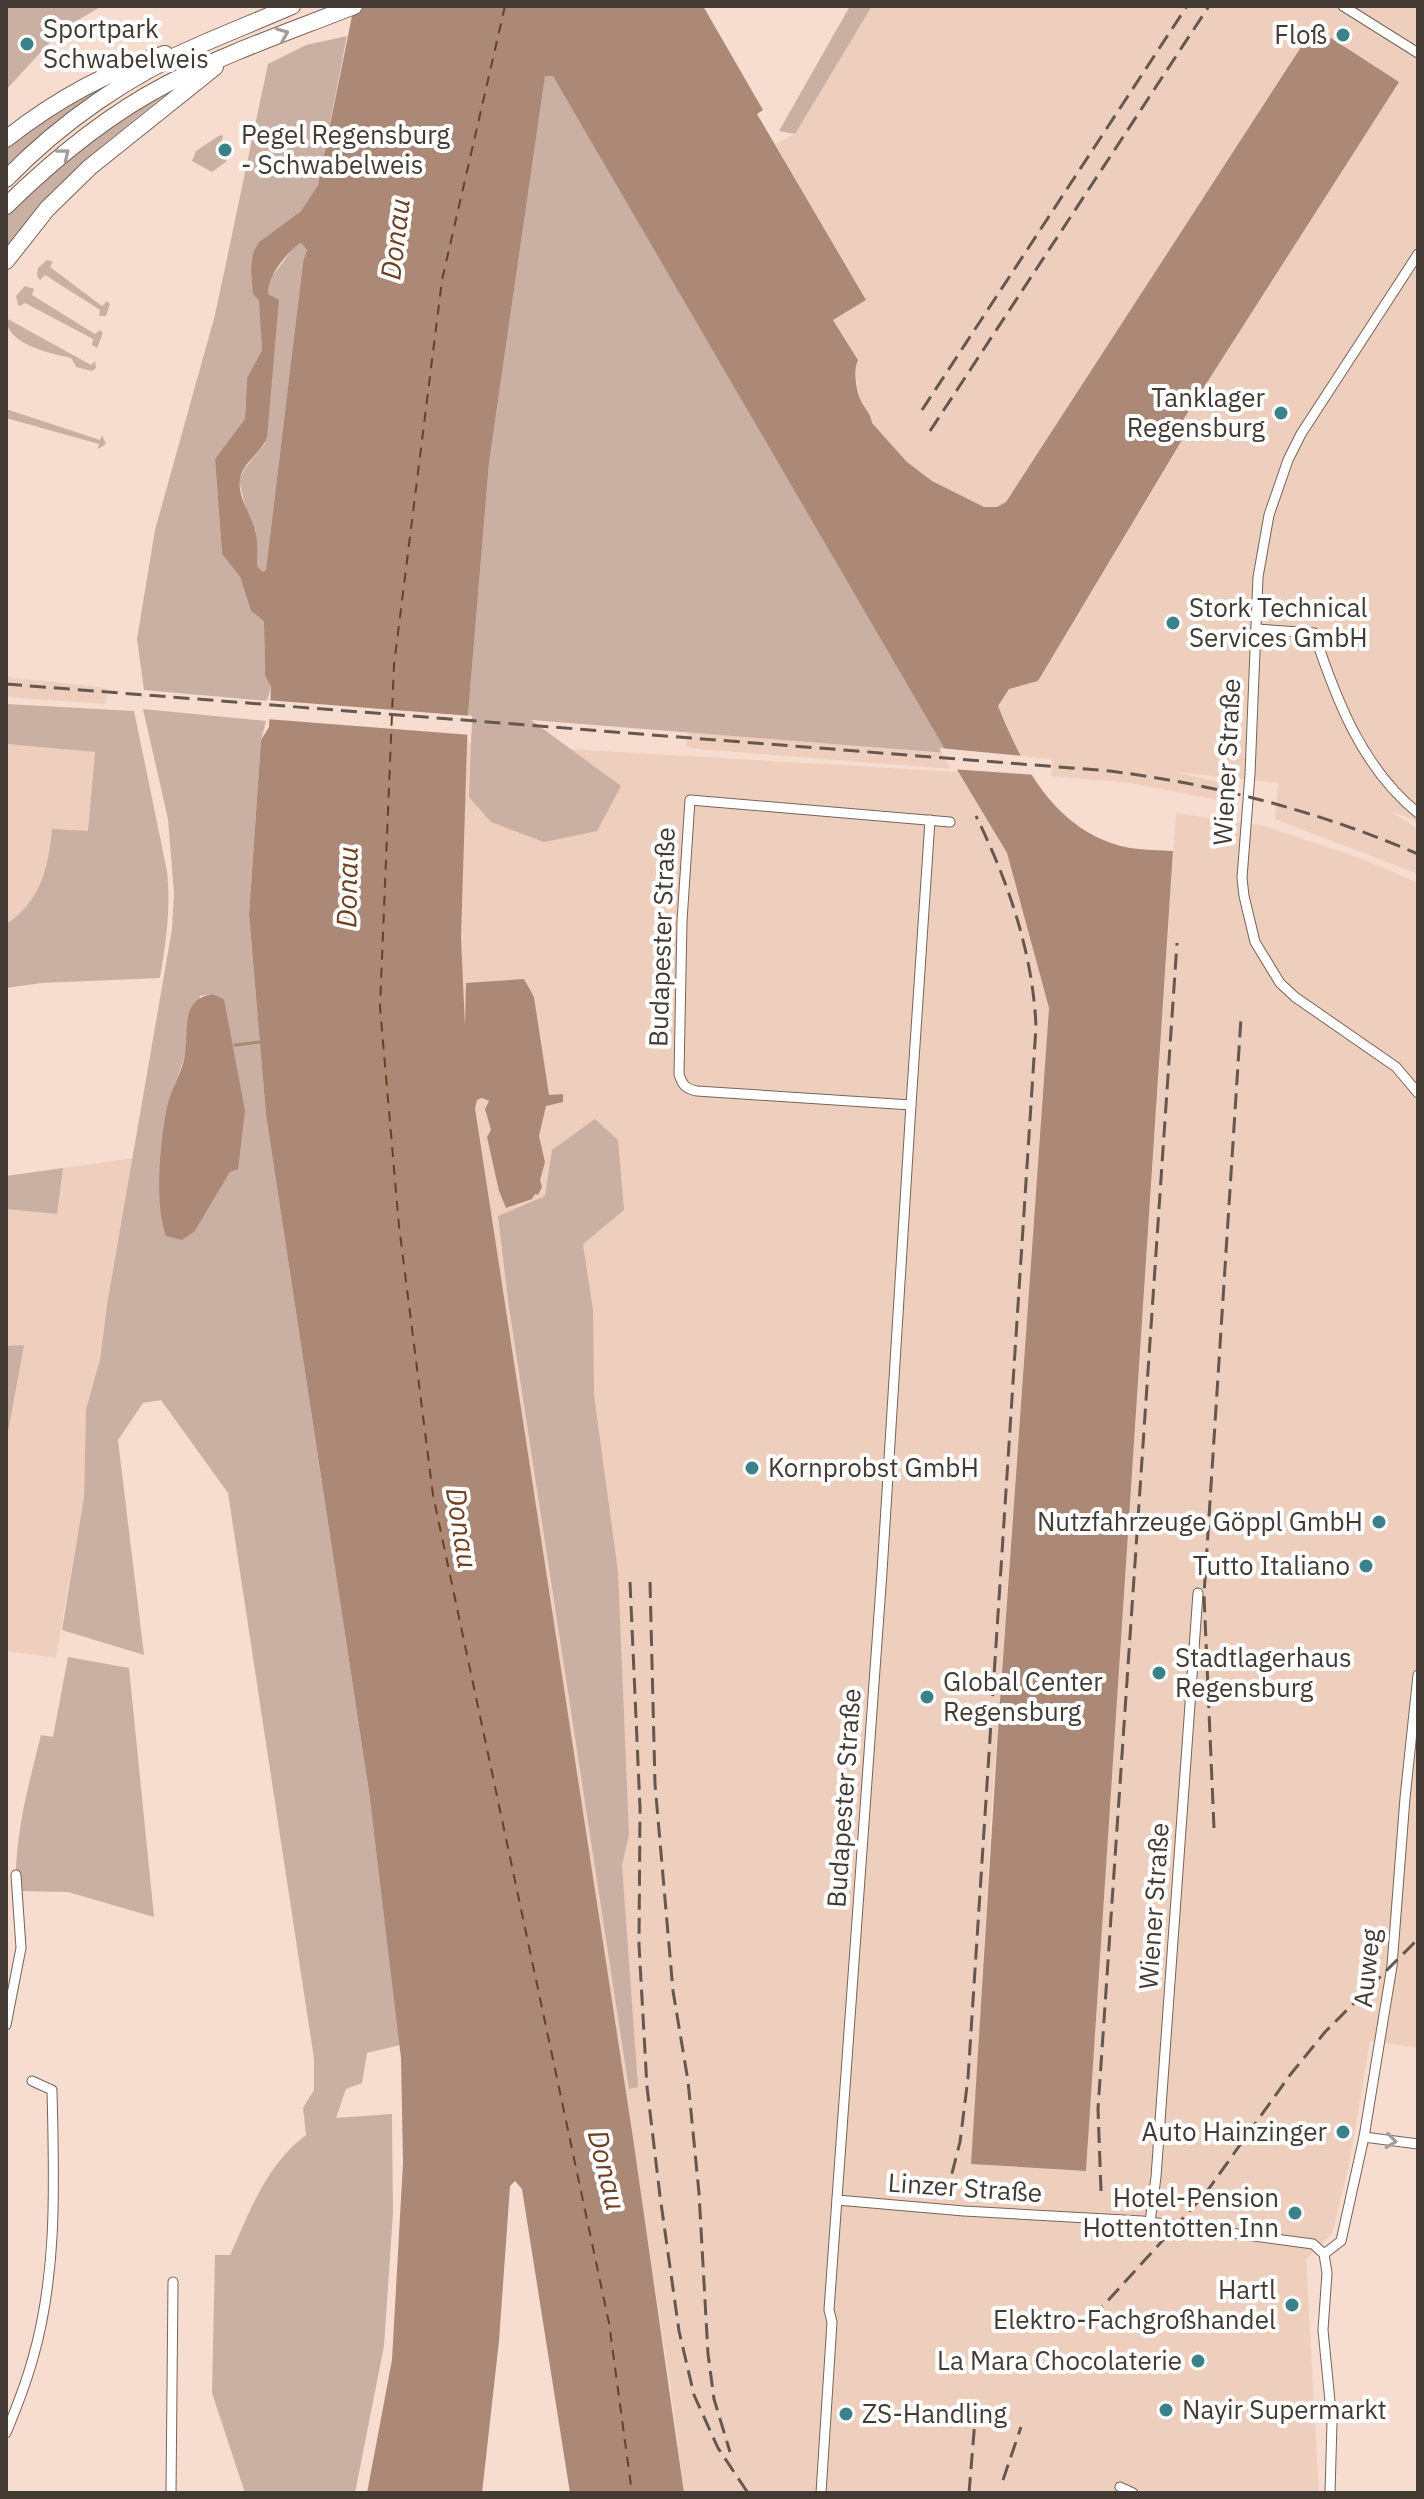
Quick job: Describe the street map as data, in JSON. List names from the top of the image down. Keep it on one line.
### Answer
{"streets":{"street":["Wiener Straße","Budapester Straße","Auweg","Linzer Straße"]},"crossings":[["Wiener Straße","Linzer Straße"],["Budapester Straße","Linzer Straße"],["Auweg","Linzer Straße"]],"water":["Donau"],"places":["Floß","Sportpark Schwabelweis","Pegel Regensburg - Schwabelweis","Tanklager Regensburg","Stork Technical Services GmbH","Kornprobst GmbH","Nutzfahrzeuge Göppl GmbH","Tutto Italiano","Stadtlagerhaus Regensburg","Global Center Regensburg","Auto Hainzinger","Hotel-Pension Hottentotten Inn","Hartl Elektro-Fachgroßhandel","La Mara Chocolaterie","Nayir Supermarkt","ZS-Handling"]}
